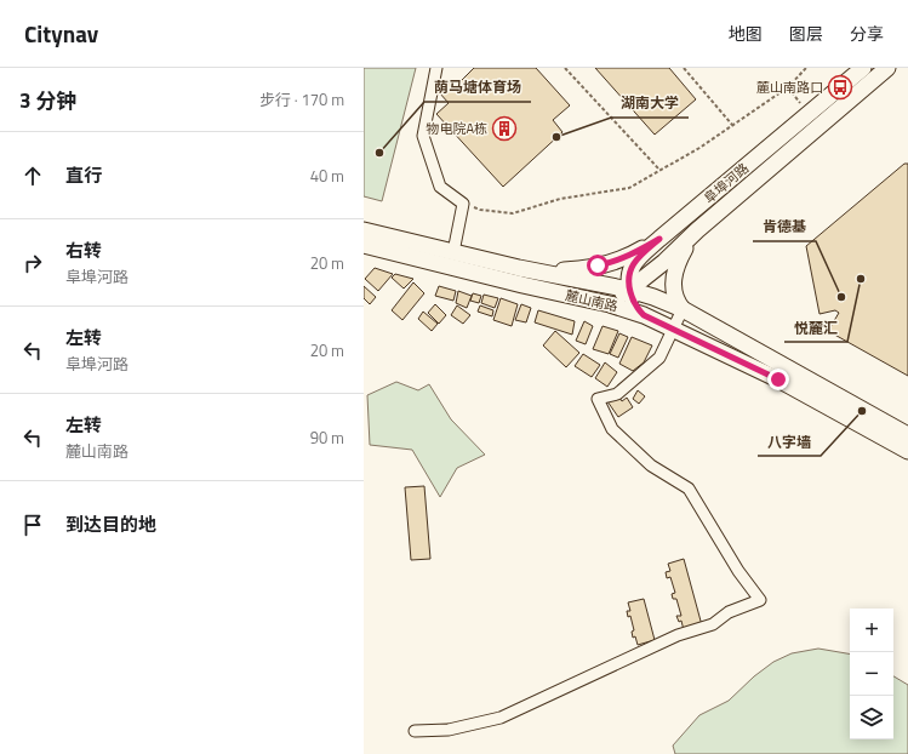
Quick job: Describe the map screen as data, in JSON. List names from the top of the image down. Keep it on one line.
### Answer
{"streets":{"main road":["阜埠河路","麓山南路"]},"places":{"bus stop":["麓山南路口"],"building":["物电院A栋"],"other":["湖南大学","荫马塘体育场","悦麓汇","肯德基","八字墙"]},"page":{"header":"Citynav","nav":["地图","图层","分享"],"heading":["3 分钟","步行 · 170 m"],"list":[["直行","40 m"],["右转","阜埠河路","20 m"],["左转","阜埠河路","20 m"],["左转","麓山南路","90 m"],"到达目的地"],"map_buttons":["+","−"]}}
